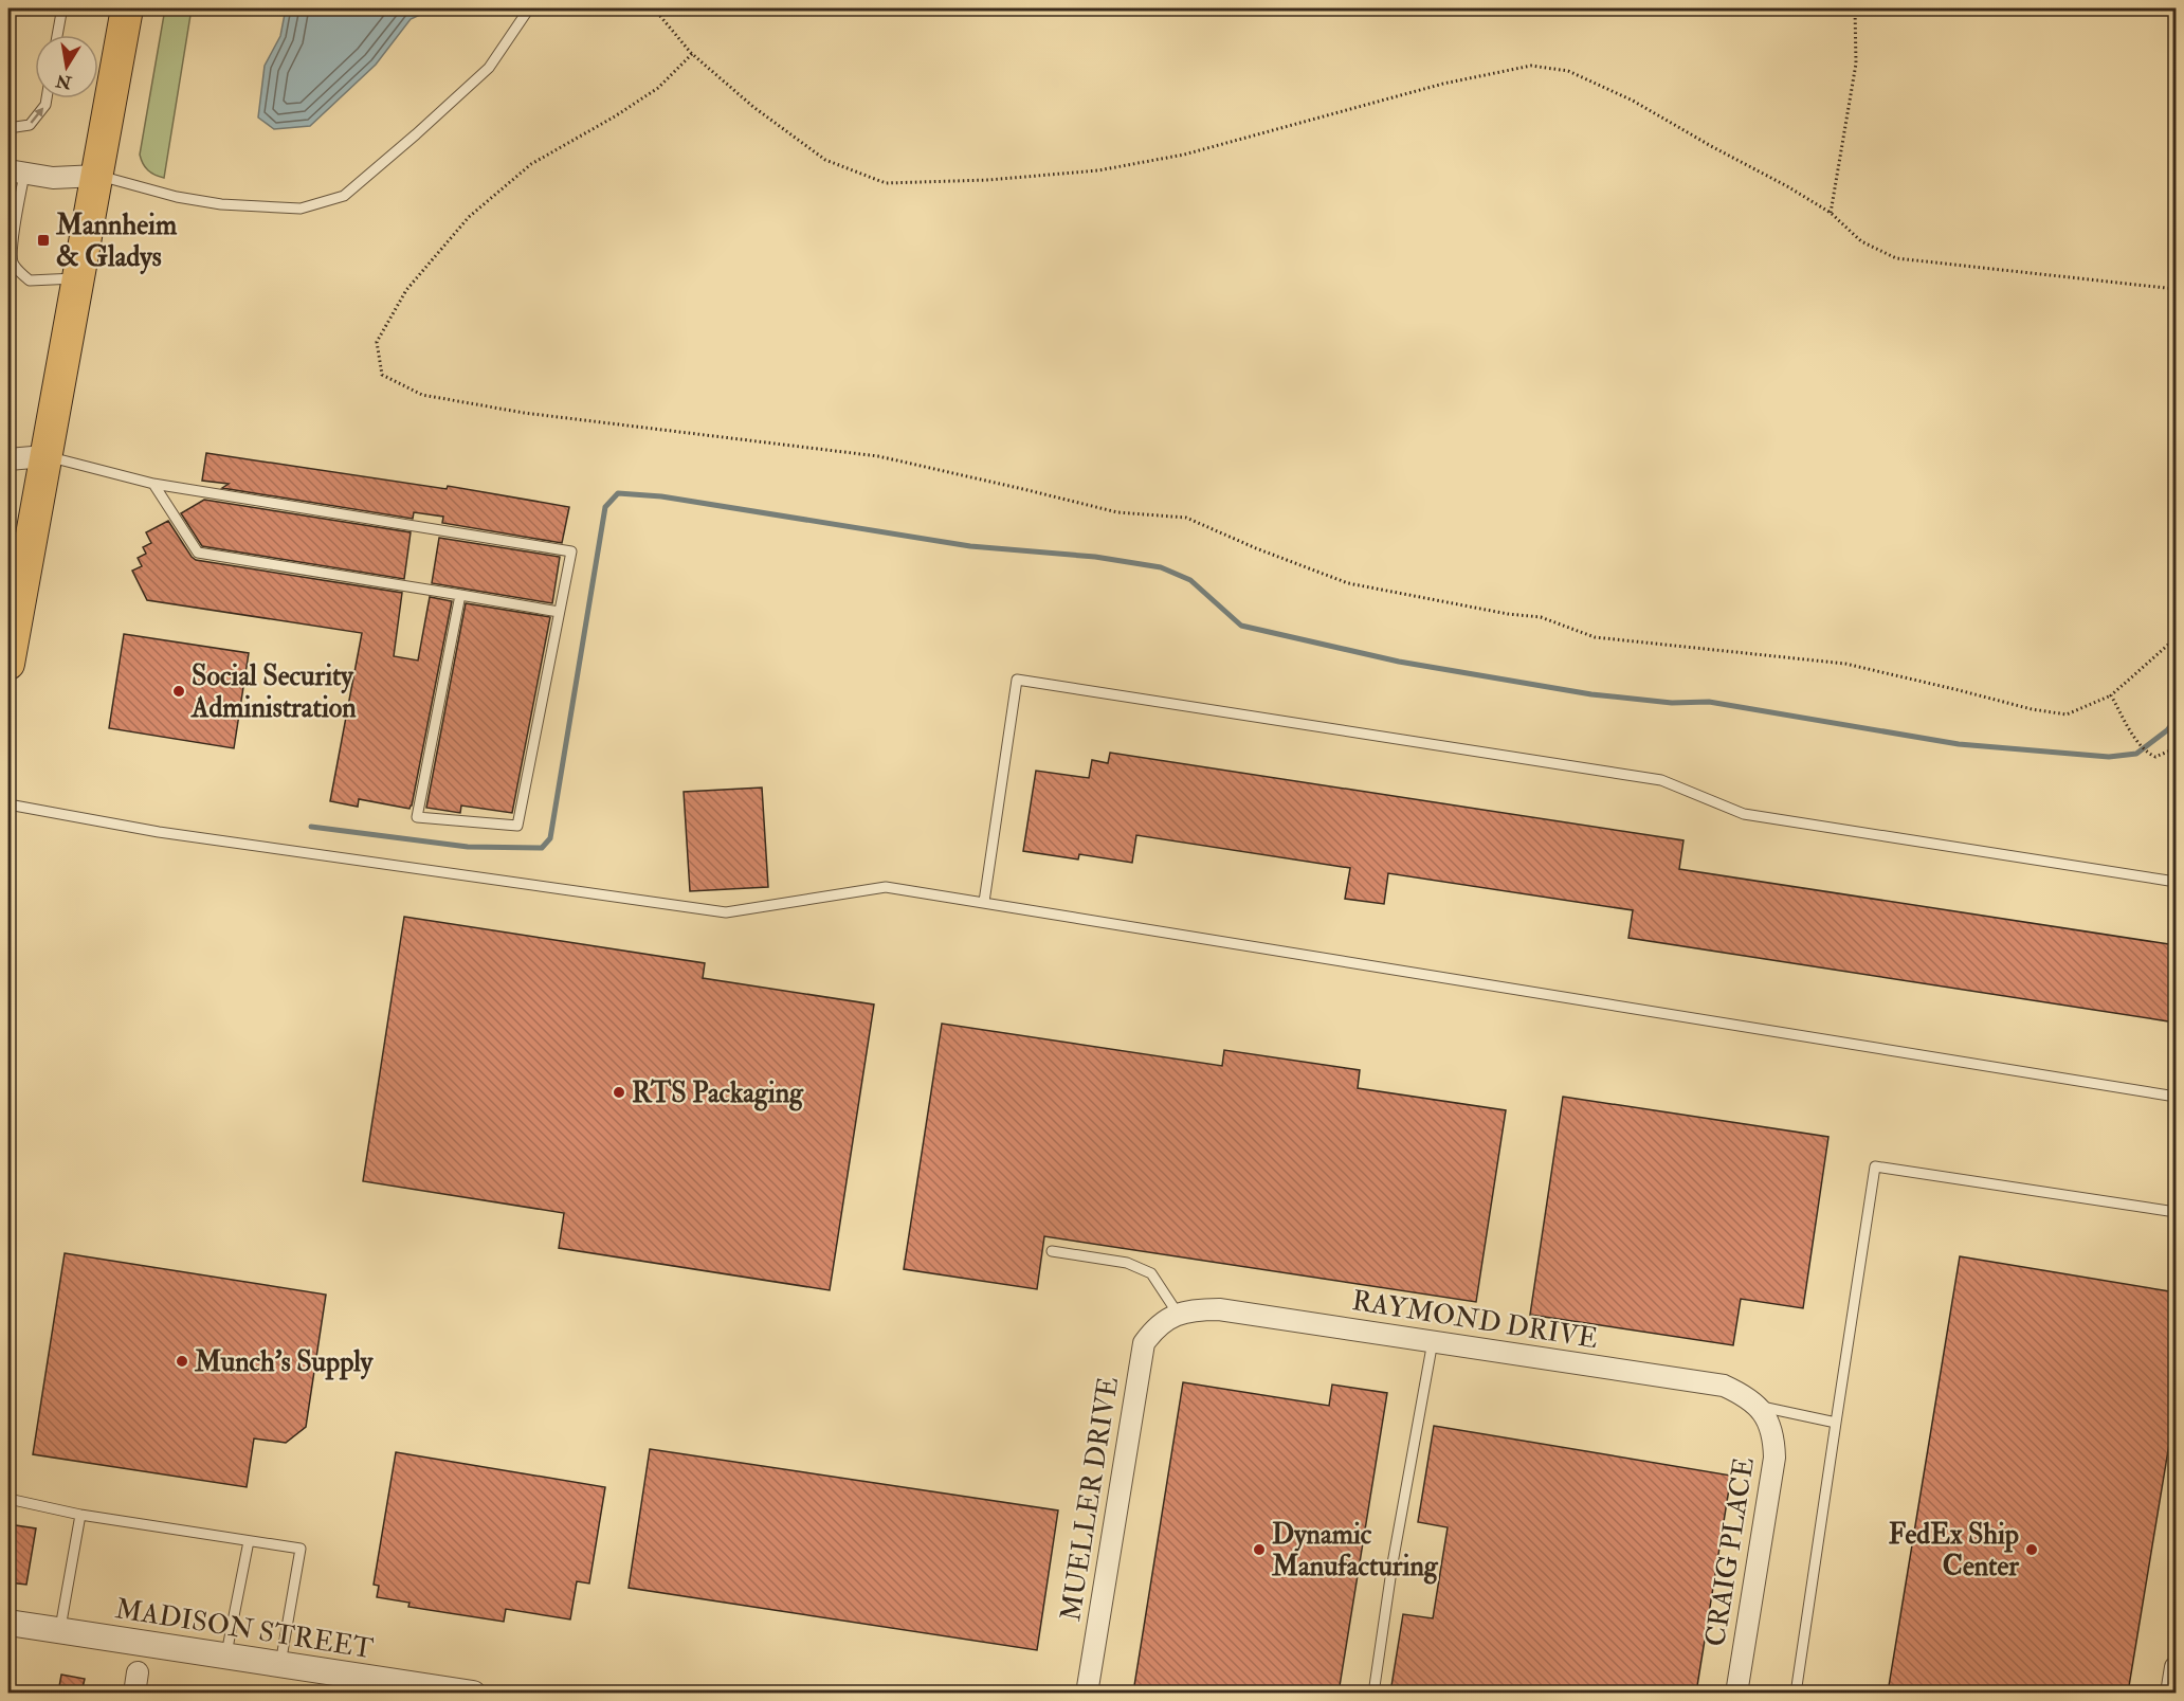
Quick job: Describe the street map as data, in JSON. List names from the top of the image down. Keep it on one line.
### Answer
{"streets":{"street":["RAYMOND DRIVE","MUELLER DRIVE","CRAIG PLACE","MADISON STREET"]},"crossings":[["RAYMOND DRIVE","MUELLER DRIVE"],["RAYMOND DRIVE","CRAIG PLACE"]],"places":{"transit":["Mannheim & Gladys"],"other":["Social Security Administration","RTS Packaging","Munch's Supply","Dynamic Manufacturing","FedEx Ship Center"]},"north":"bottom"}
